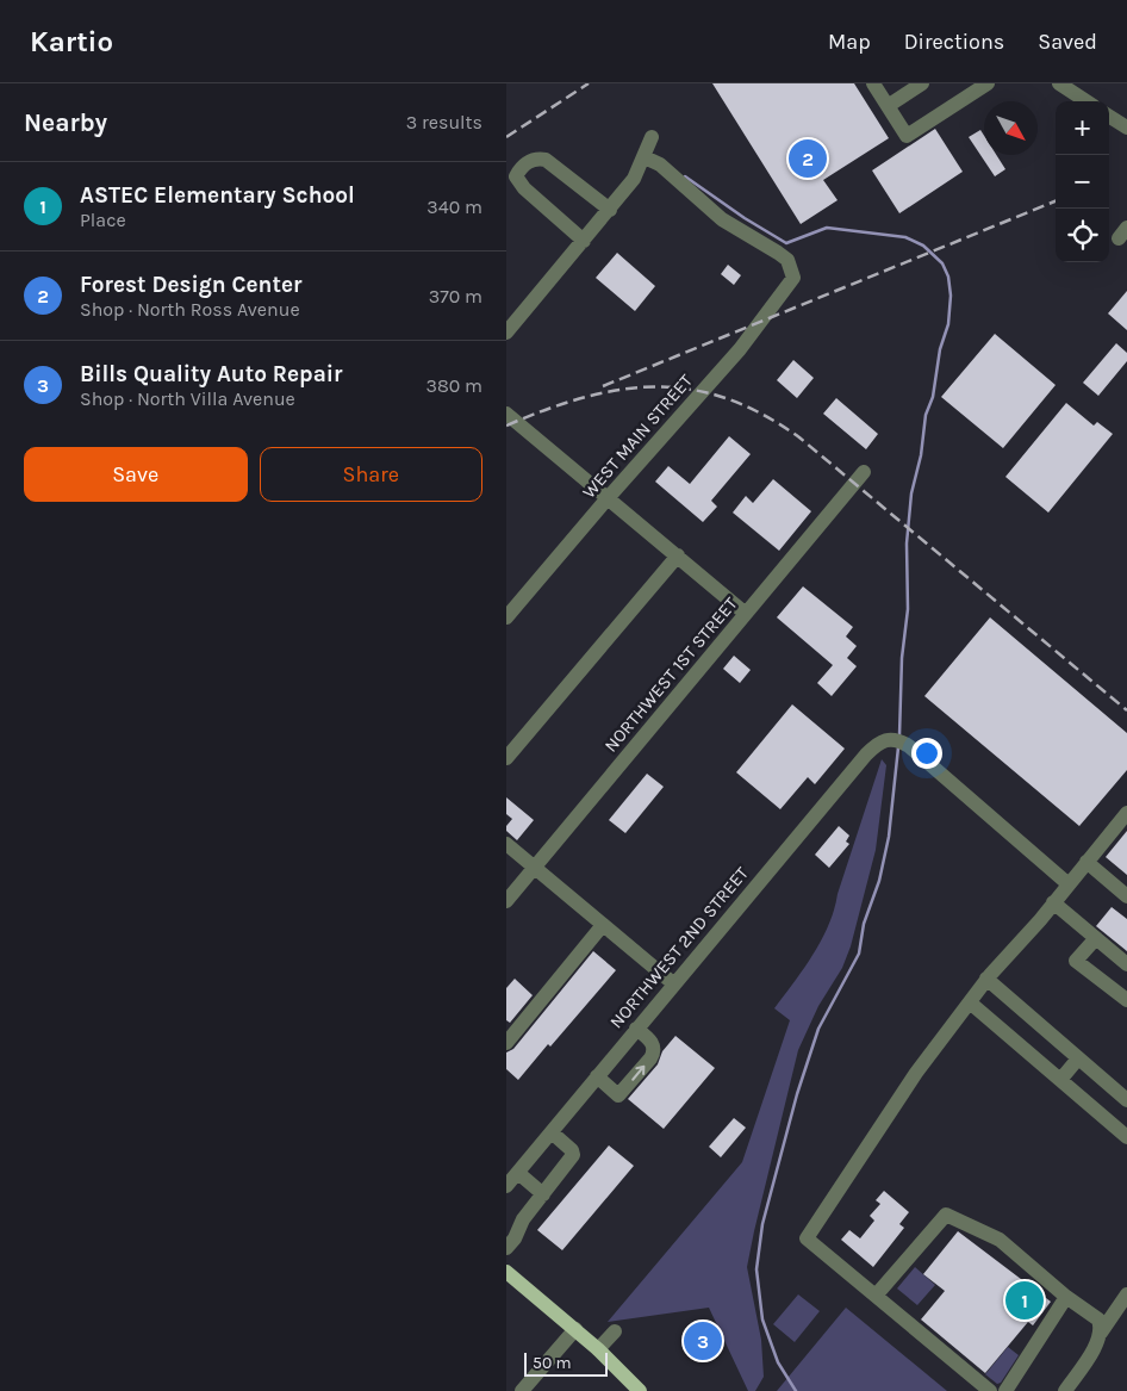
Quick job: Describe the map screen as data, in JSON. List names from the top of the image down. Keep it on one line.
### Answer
{"streets":{"street":["WEST MAIN STREET","NORTHWEST 1ST STREET","NORTHWEST 2ND STREET"]},"scale_bar":"50 m","north":"bottom right","page":{"header":"Kartio","nav":["Map","Directions","Saved"],"heading":["Nearby","3 results"],"map_buttons":["+","−"],"pins":["2","1","3"],"list":[{"mark":"1","name":"ASTEC Elementary School","note":"Place","value":"340 m"},{"mark":"2","name":"Forest Design Center","note":"Shop · North Ross Avenue","value":"370 m"},{"mark":"3","name":"Bills Quality Auto Repair","note":"Shop · North Villa Avenue","value":"380 m"}],"buttons":["Save","Share"],"scale":"50 m"}}
